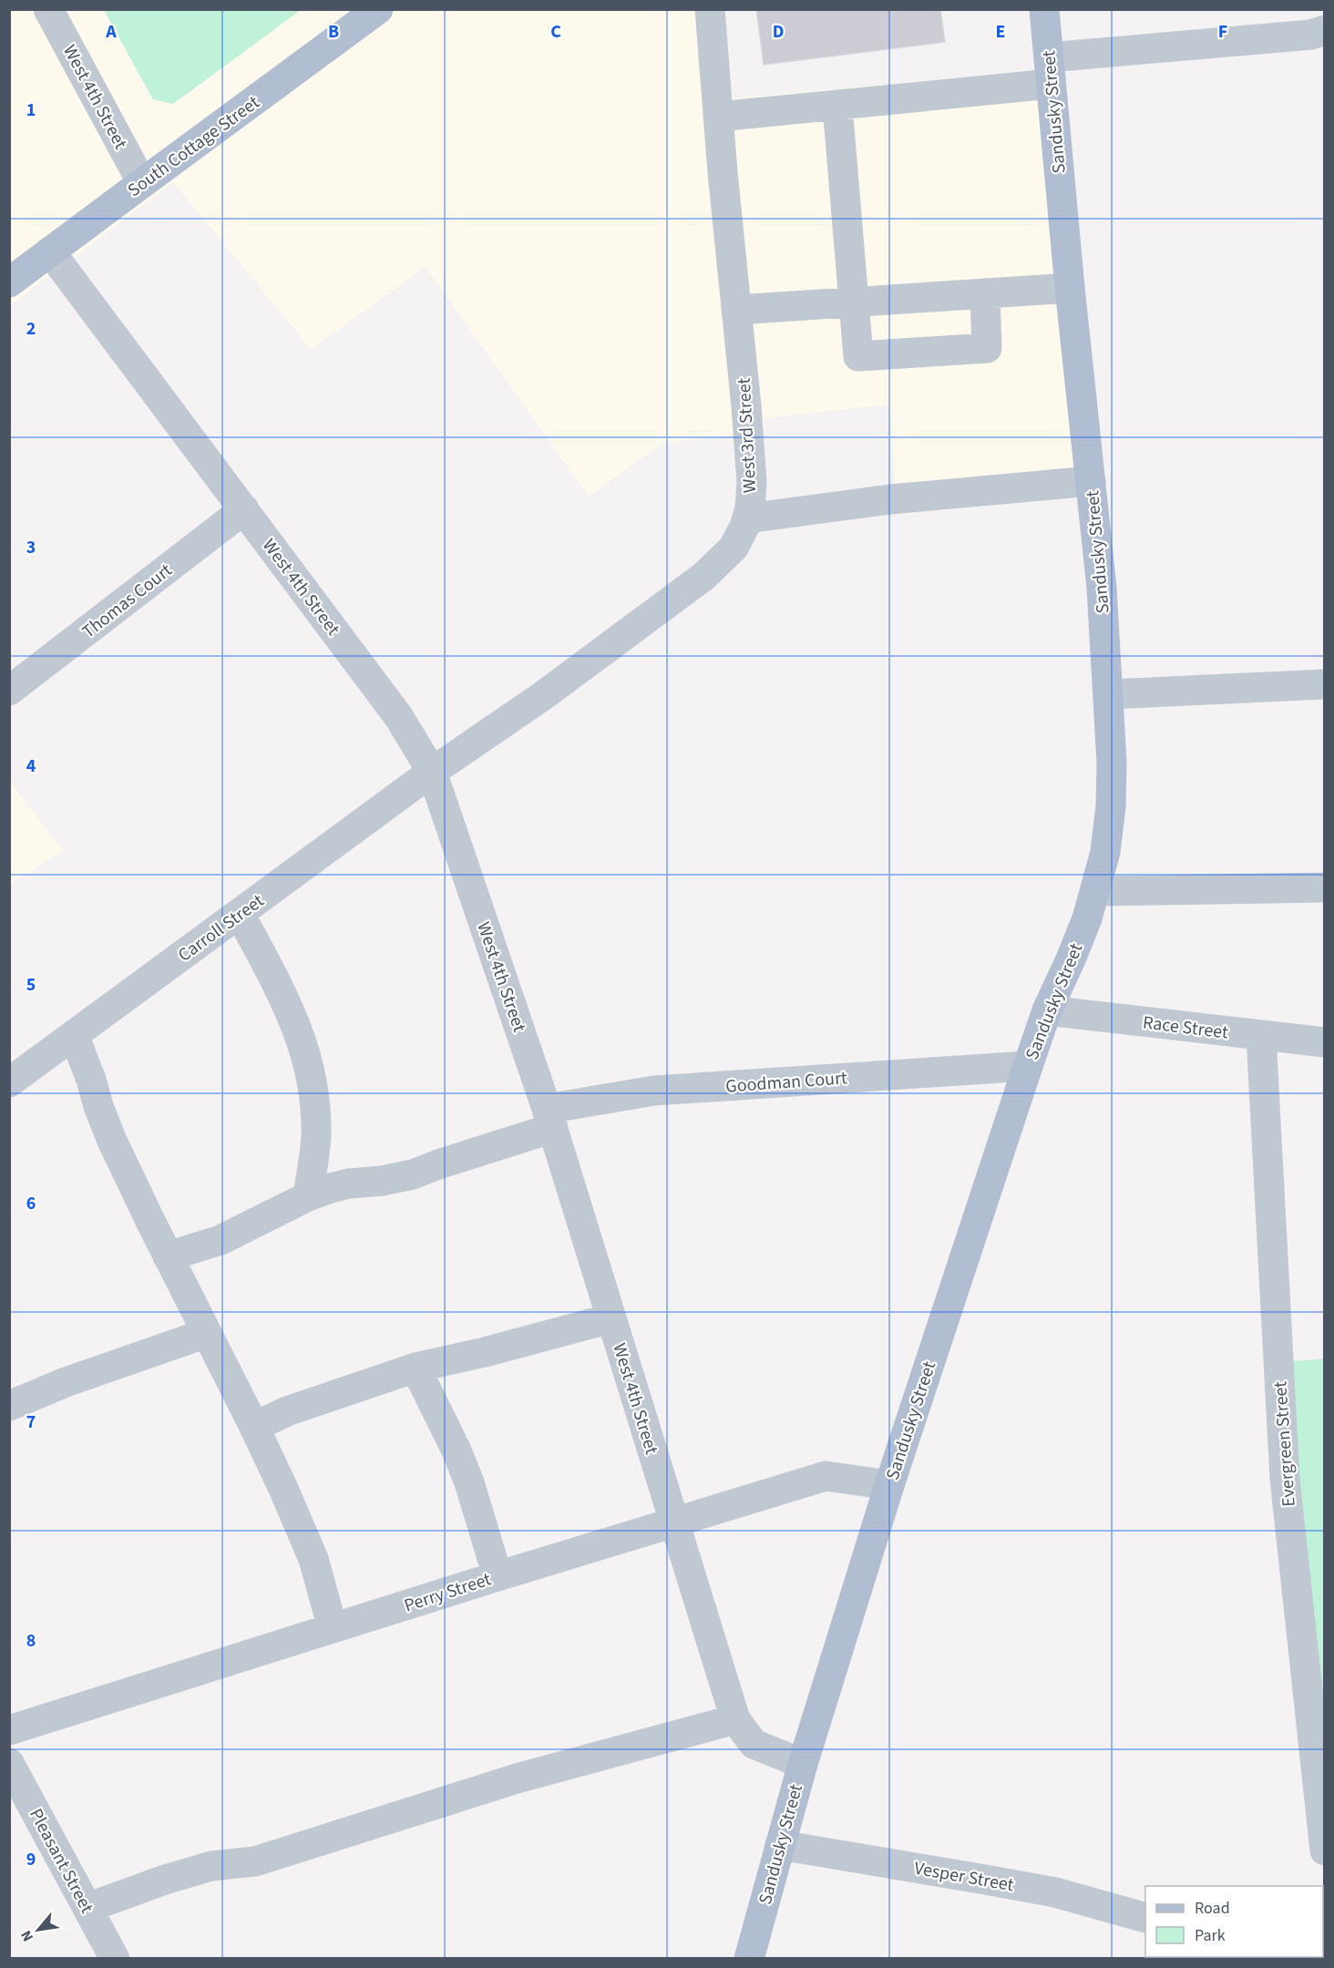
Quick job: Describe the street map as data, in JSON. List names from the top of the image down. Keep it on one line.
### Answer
{"streets":{"main road":["Sandusky Street","South Cottage Street"],"street":["West 4th Street","West 3rd Street","Thomas Court","Carroll Street","Race Street","Goodman Court","Evergreen Street","Perry Street","Pleasant Street","Vesper Street"]},"crossings":[["West 4th Street","Sandusky Street"],["West 4th Street","South Cottage Street"],["West 4th Street","West 3rd Street"],["West 4th Street","Thomas Court"],["West 4th Street","Carroll Street"],["West 4th Street","Goodman Court"],["West 4th Street","Perry Street"],["Sandusky Street","Race Street"],["Sandusky Street","Goodman Court"],["Sandusky Street","Perry Street"],["Sandusky Street","Vesper Street"],["West 3rd Street","Carroll Street"],["Race Street","Evergreen Street"]],"legend":["Road","Park"],"north":"bottom left","grid":{"columns":["A","B","C","D","E","F"],"rows":["1","2","3","4","5","6","7","8","9"]}}
